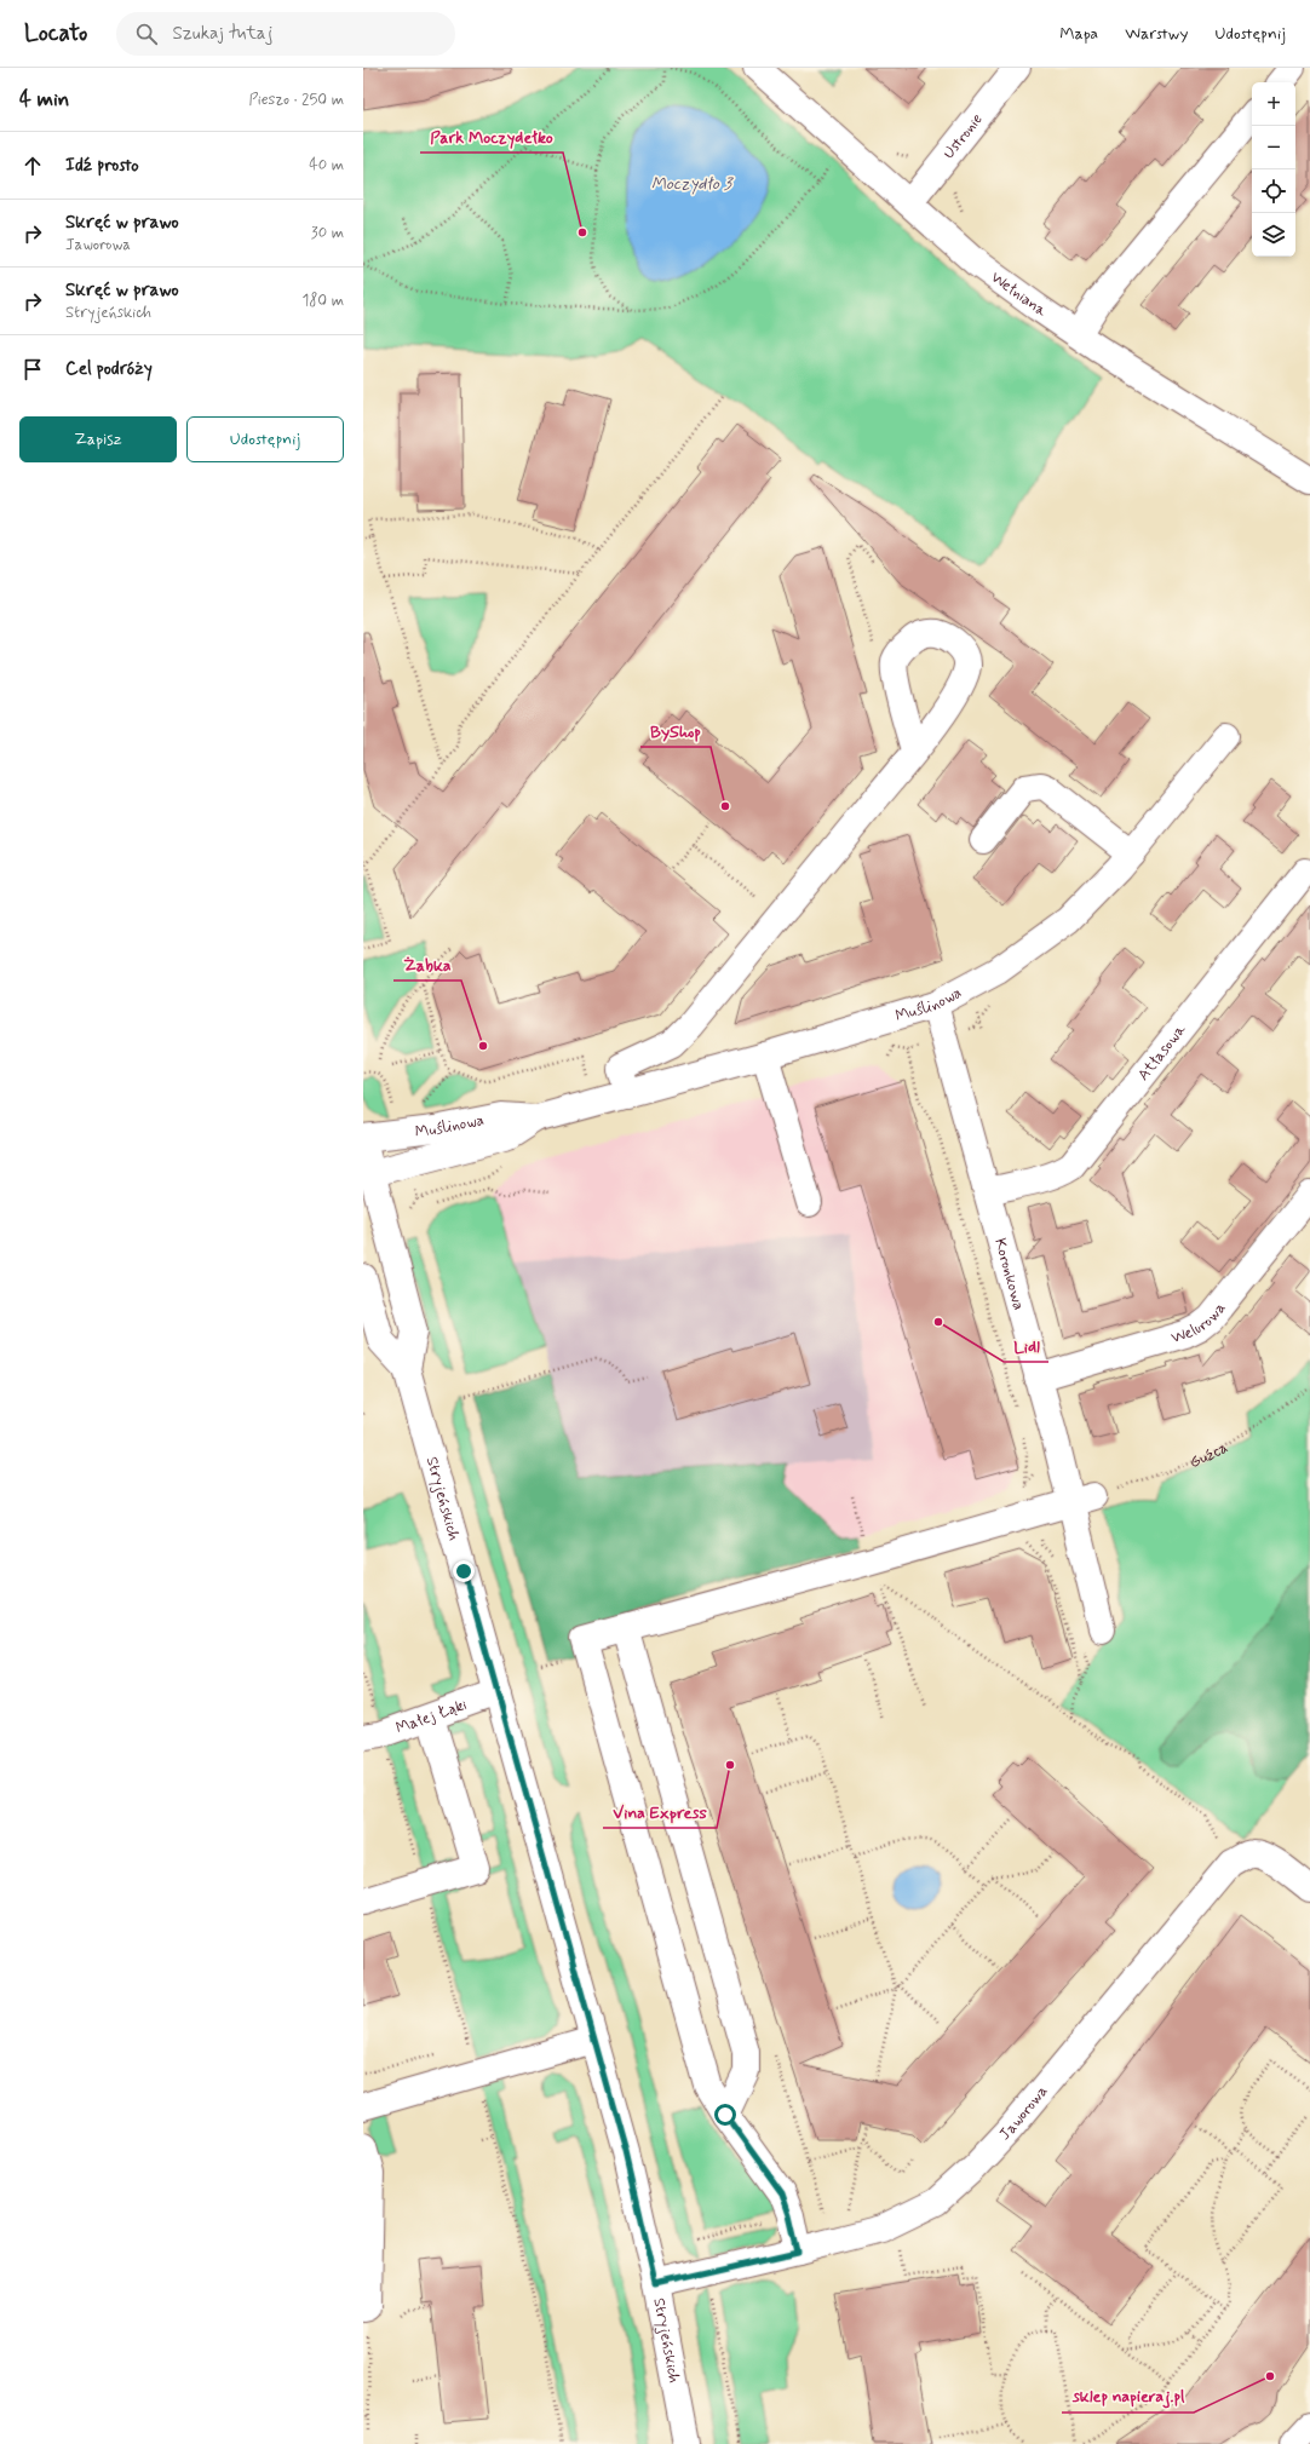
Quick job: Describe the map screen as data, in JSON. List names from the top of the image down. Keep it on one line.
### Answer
{"streets":{"street":["Ustronie","Wełniana","Muślinowa","Atłasowa","Koronkowa","Welurowa","Stryjeńskich","Małej Łąki","Jaworowa"],"path":["Guźca"]},"crossings":[["Ustronie","Wełniana"],["Muślinowa","Koronkowa"],["Muślinowa","Stryjeńskich"],["Atłasowa","Koronkowa"],["Koronkowa","Welurowa"],["Koronkowa","Guźca"],["Stryjeńskich","Małej Łąki"],["Stryjeńskich","Jaworowa"]],"water":["Moczydło 3"],"places":["Park Moczydełko","ByShop","Żabka","Lidl","Vina Express","sklep napieraj.pl"],"page":{"header":"Locato","search":"Szukaj tutaj","nav":["Mapa","Warstwy","Udostępnij"],"heading":["4 min","Pieszo · 250 m"],"map_buttons":["+","−"],"list":[["Idź prosto","40 m"],["Skręć w prawo","Jaworowa","30 m"],["Skręć w prawo","Stryjeńskich","180 m"],"Cel podróży"],"buttons":["Zapisz","Udostępnij"]}}
